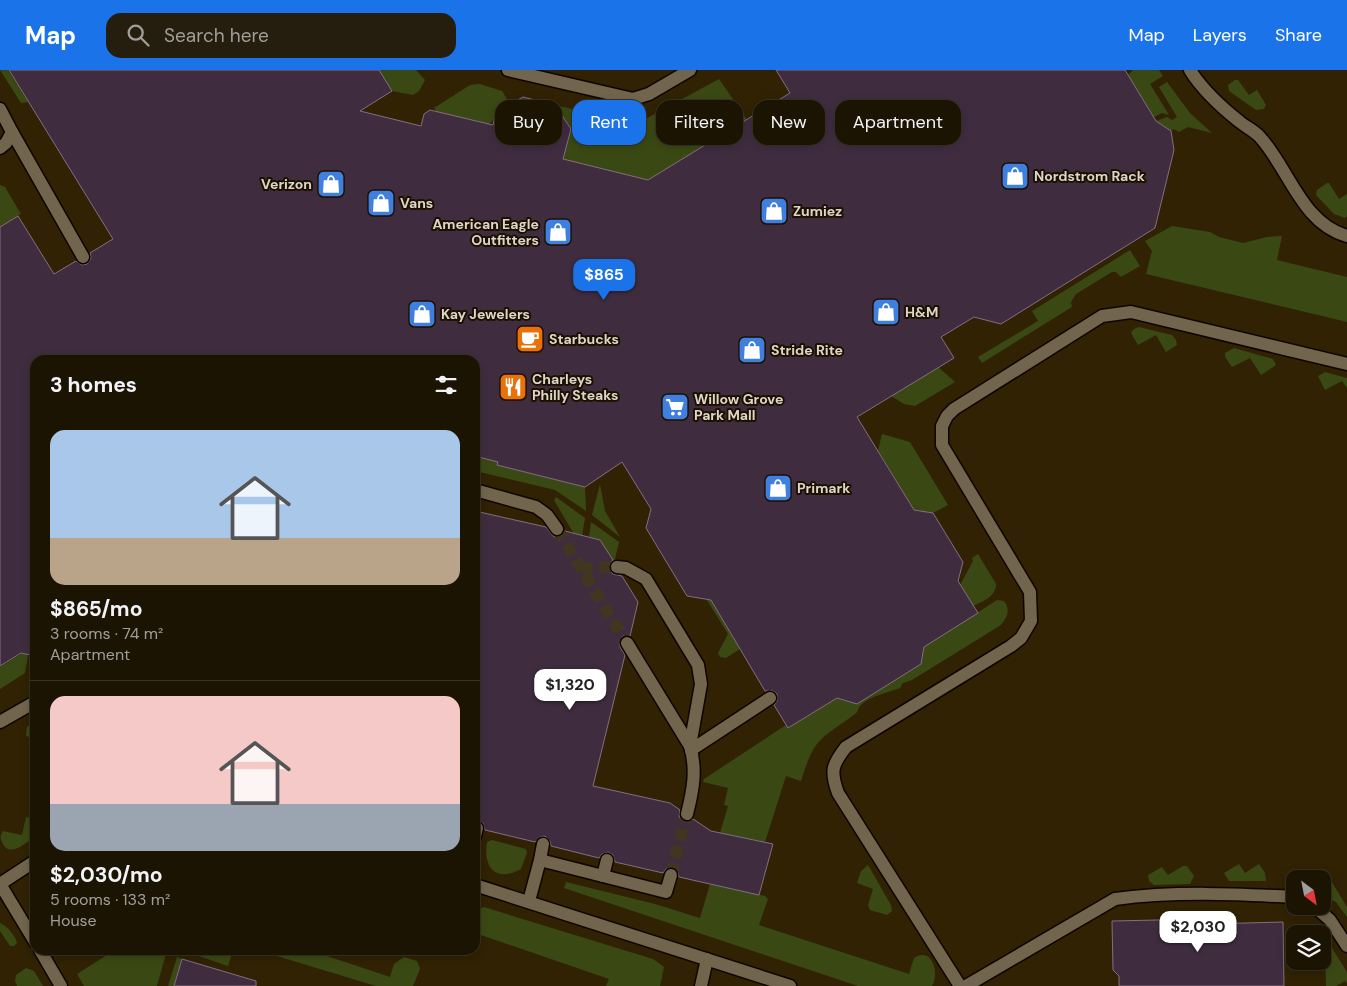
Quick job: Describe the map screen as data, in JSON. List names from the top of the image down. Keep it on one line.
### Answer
{"places":{"shop":["Nordstrom Rack","Verizon","Vans","Zumiez","American Eagle Outfitters","H&M","Kay Jewelers","Stride Rite","Primark"],"cafe":["Starbucks"],"restaurant":["Charleys Philly Steaks"],"supermarket":["Willow Grove Park Mall"]},"north":"bottom right","page":{"header":"Map","search":"Search here","nav":["Map","Layers","Share"],"chip":["Buy","Rent","Filters","New","Apartment"],"price":["$865","$1,320","$2,030"],"heading":"3 homes","list":[{"name":"$865/mo","note":"3 rooms · 74 m² · Apartment"},{"name":"$2,030/mo","note":"5 rooms · 133 m² · House"}]}}
